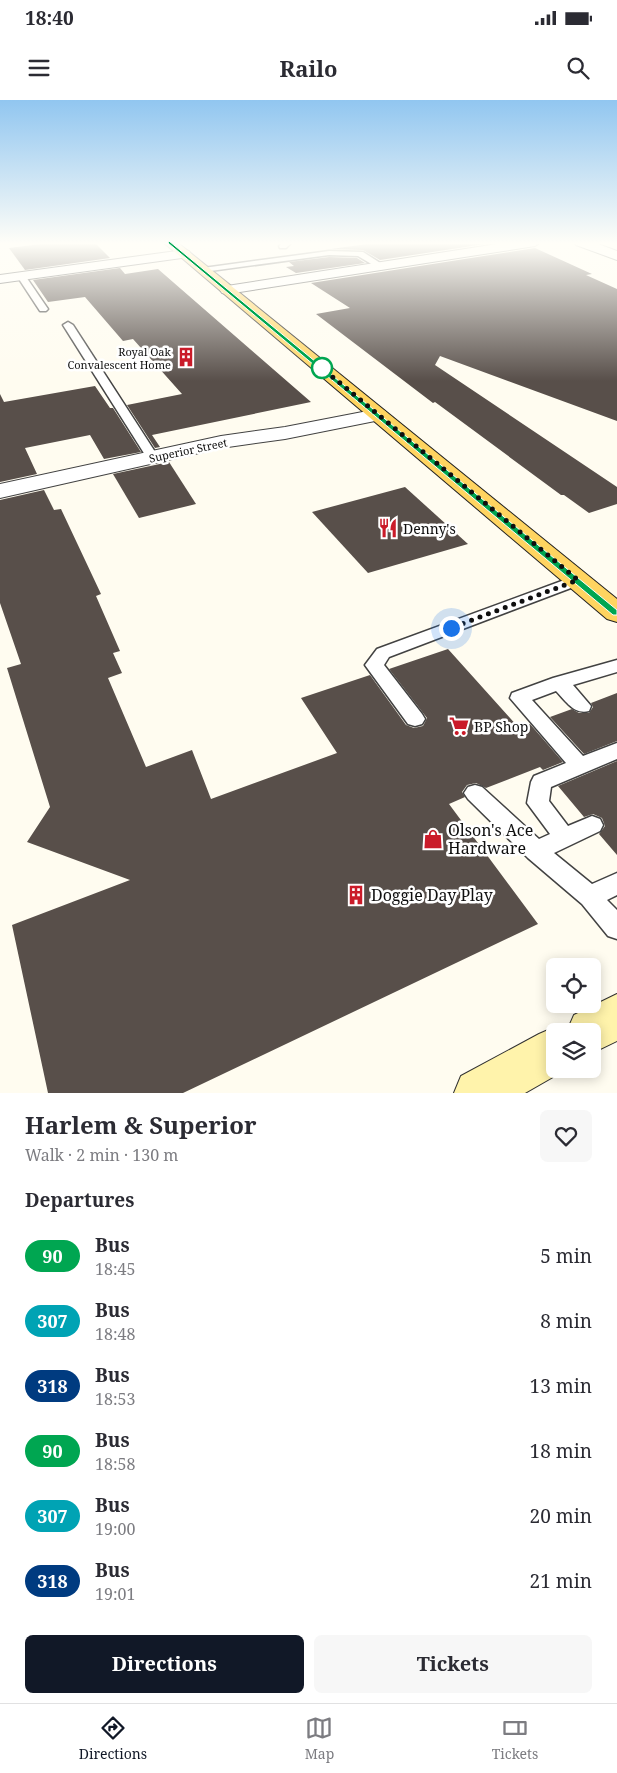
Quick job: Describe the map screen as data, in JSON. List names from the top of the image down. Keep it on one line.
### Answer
{"streets":{"street":["Superior Street"]},"places":{"building":["Royal Oak Convalescent Home","Doggie Day Play"],"restaurant":["Denny's"],"supermarket":["BP Shop"],"shop":["Olson's Ace Hardware"]},"lines":["bus line 90"],"page":{"status":"18:40","header":"Railo","heading":[["Harlem & Superior","Walk · 2 min · 130 m"],"Departures"],"list":[{"mark":"90","name":"Bus","note":"18:45","value":"5 min"},{"mark":"307","name":"Bus","note":"18:48","value":"8 min"},{"mark":"318","name":"Bus","note":"18:53","value":"13 min"},{"mark":"90","name":"Bus","note":"18:58","value":"18 min"},{"mark":"307","name":"Bus","note":"19:00","value":"20 min"},{"mark":"318","name":"Bus","note":"19:01","value":"21 min"}],"buttons":["Directions","Tickets"],"tabs":["Directions","Map","Tickets"]}}
